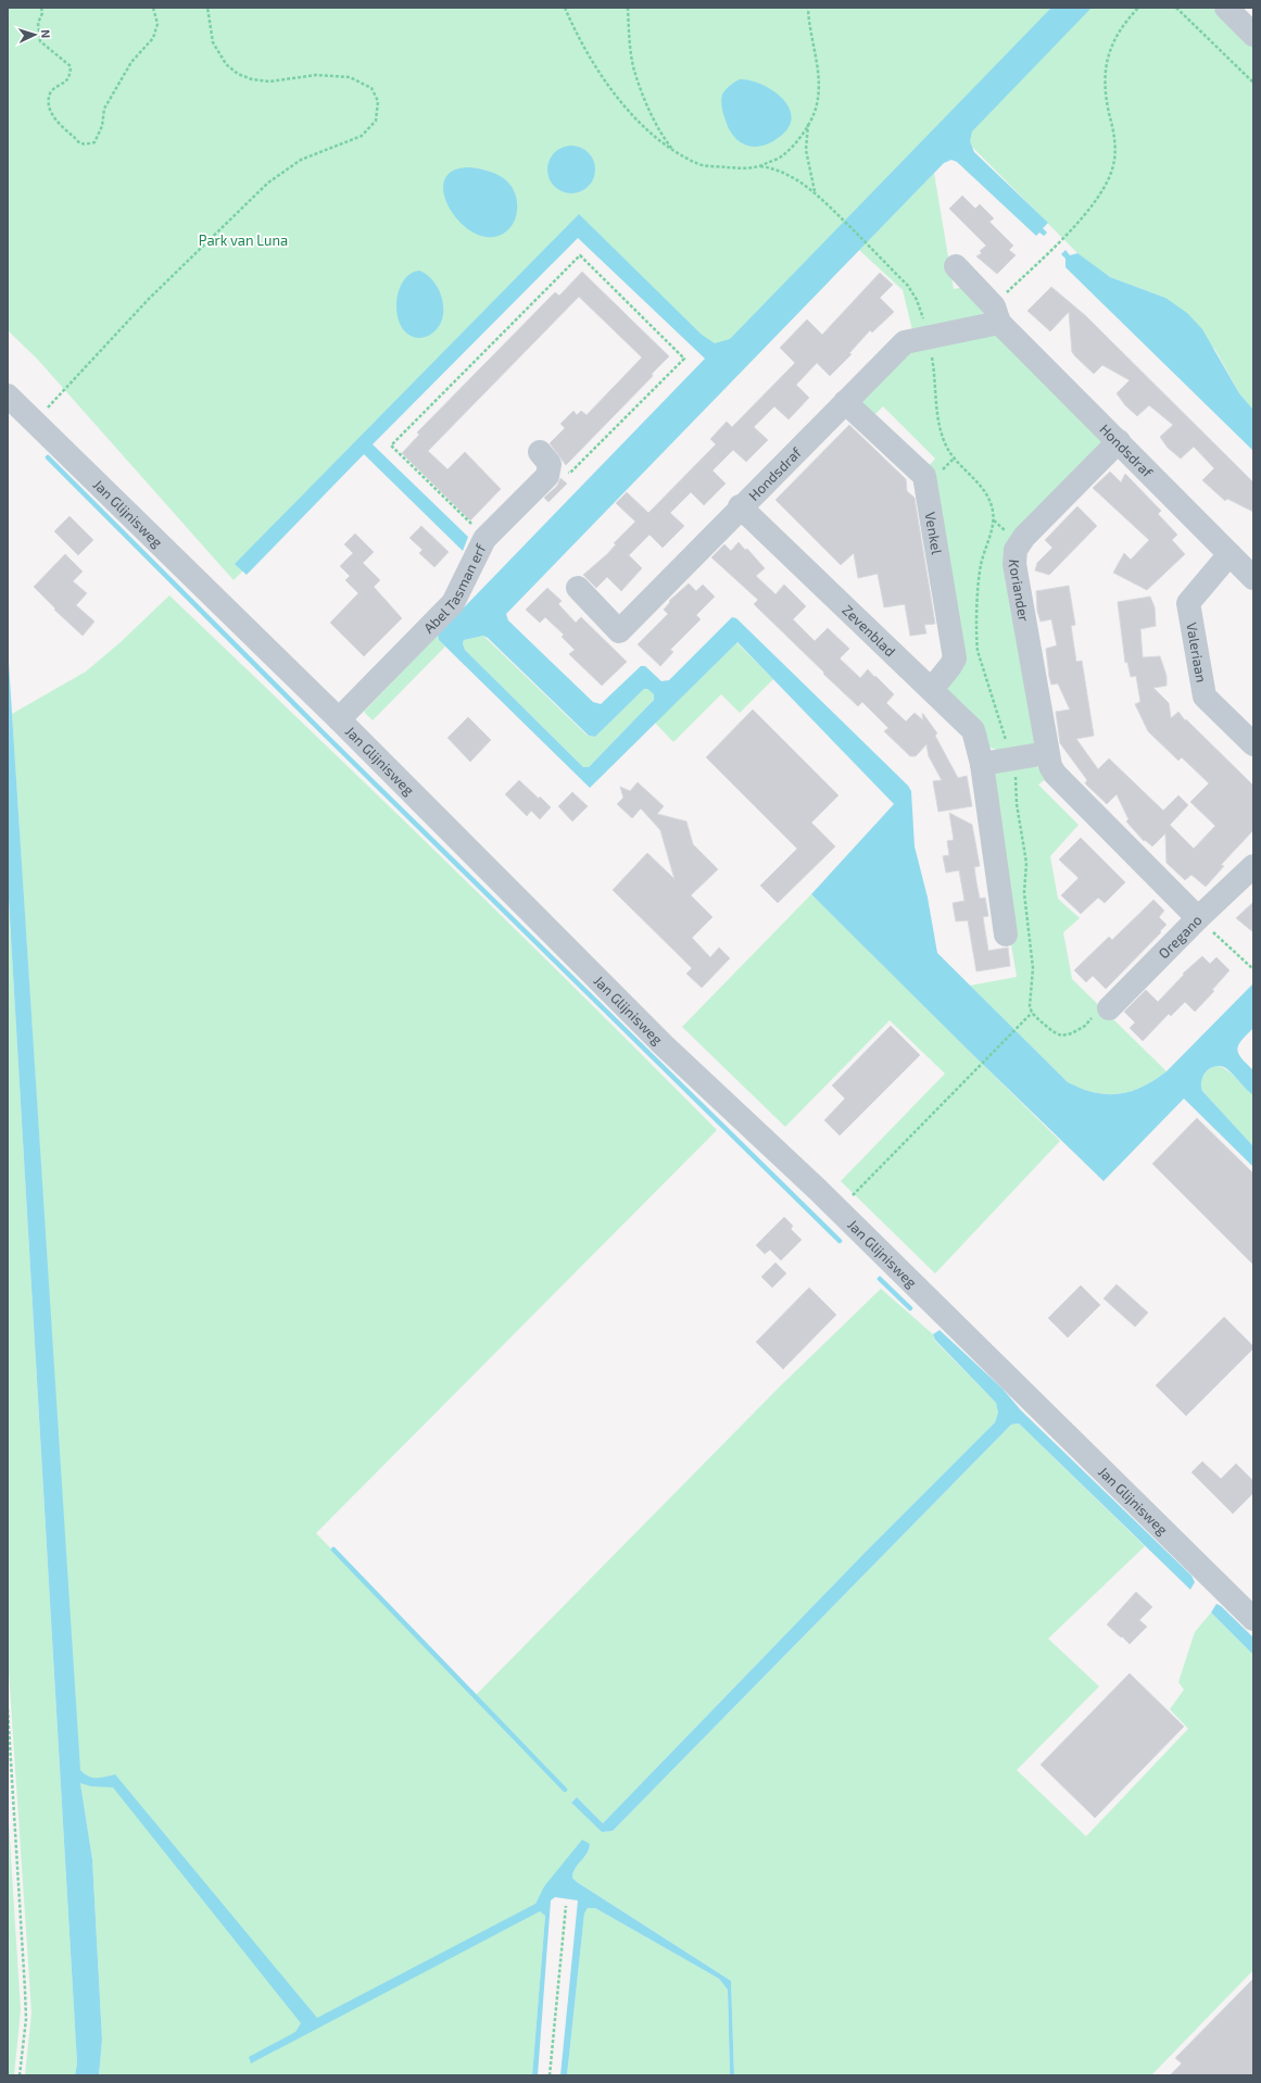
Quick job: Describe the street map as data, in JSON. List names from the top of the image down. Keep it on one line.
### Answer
{"streets":{"street":["Hondsdraf","Jan Glijnisweg","Venkel","Abel Tasman erf","Koriander","Zevenblad","Valeriaan","Oregano"]},"crossings":[["Hondsdraf","Venkel"],["Hondsdraf","Koriander"],["Hondsdraf","Zevenblad"],["Hondsdraf","Valeriaan"],["Jan Glijnisweg","Abel Tasman erf"],["Venkel","Zevenblad"],["Koriander","Oregano"]],"parks":["Park van Luna"],"north":"right"}
